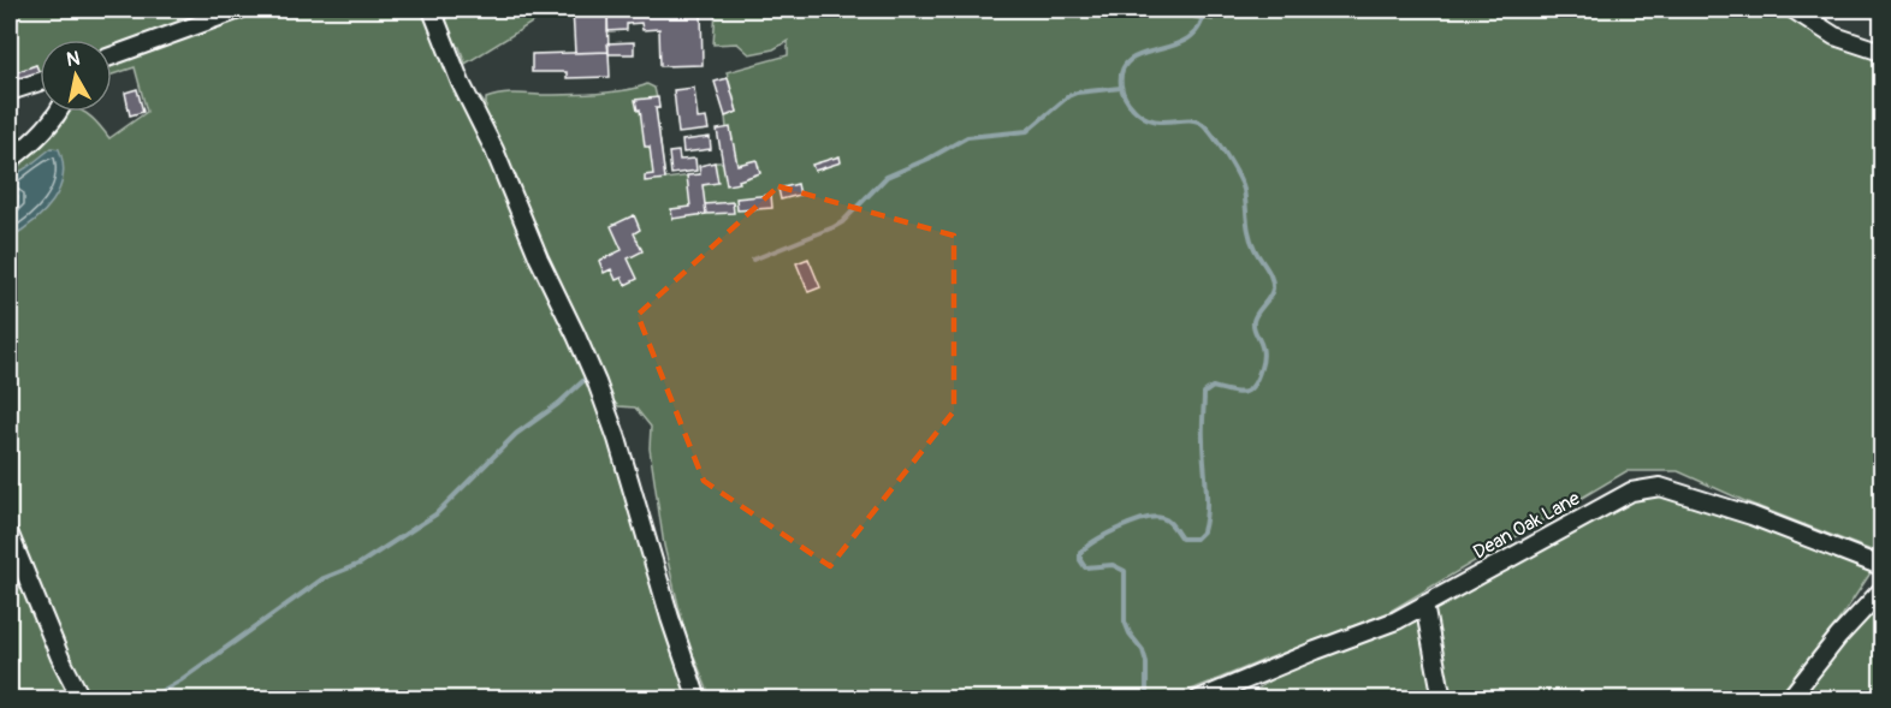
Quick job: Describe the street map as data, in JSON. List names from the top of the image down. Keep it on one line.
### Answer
{"streets":{"street":["Dean Oak Lane"]},"north":"top"}
